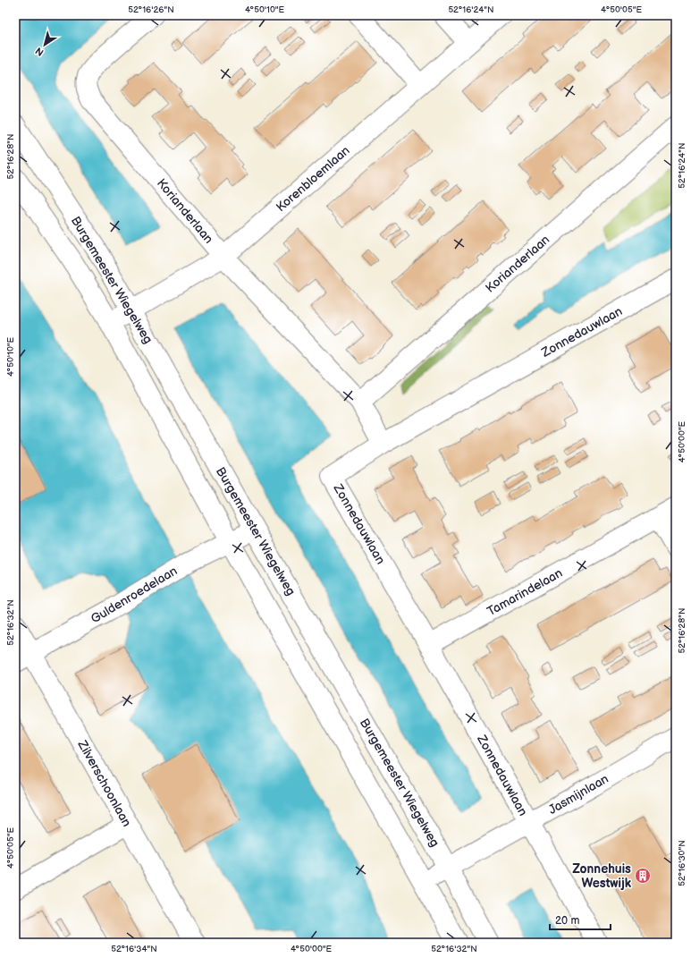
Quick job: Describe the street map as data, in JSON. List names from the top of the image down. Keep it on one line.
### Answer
{"streets":{"street":["Korenbloemlaan","Korianderlaan","Burgemeester Wiegelweg","Zonnedauwlaan","Tamarindelaan","Guldenroedelaan","Zilverschoonlaan","Jasmijnlaan"]},"crossings":[["Korenbloemlaan","Korianderlaan"],["Korenbloemlaan","Burgemeester Wiegelweg"],["Korianderlaan","Zonnedauwlaan"],["Burgemeester Wiegelweg","Guldenroedelaan"],["Burgemeester Wiegelweg","Jasmijnlaan"],["Zonnedauwlaan","Tamarindelaan"],["Zonnedauwlaan","Jasmijnlaan"],["Guldenroedelaan","Zilverschoonlaan"]],"places":{"building":["Zonnehuis Westwijk"]},"scale_bar":"20 m","north":"bottom left","coordinates":["52°16'26\"N","4°50'10\"E","52°16'24\"N","4°50'05\"E","52°16'28\"N","4°50'00\"E","52°16'32\"N","52°16'30\"N","52°16'34\"N"]}
